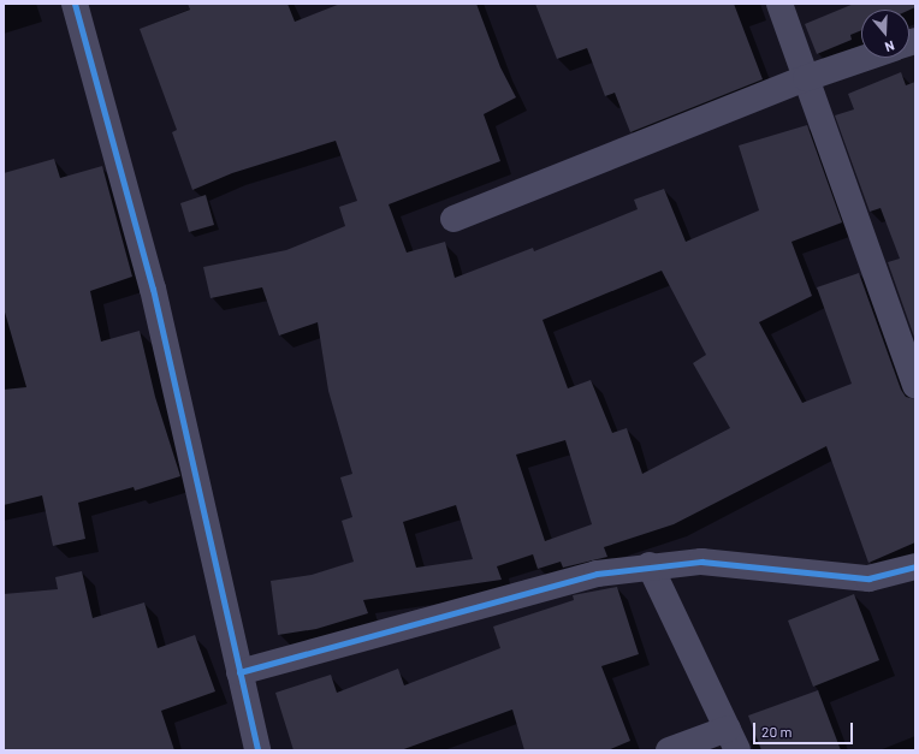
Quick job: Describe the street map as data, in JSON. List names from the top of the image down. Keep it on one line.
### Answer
{"scale_bar":"20 m","north":"bottom"}
